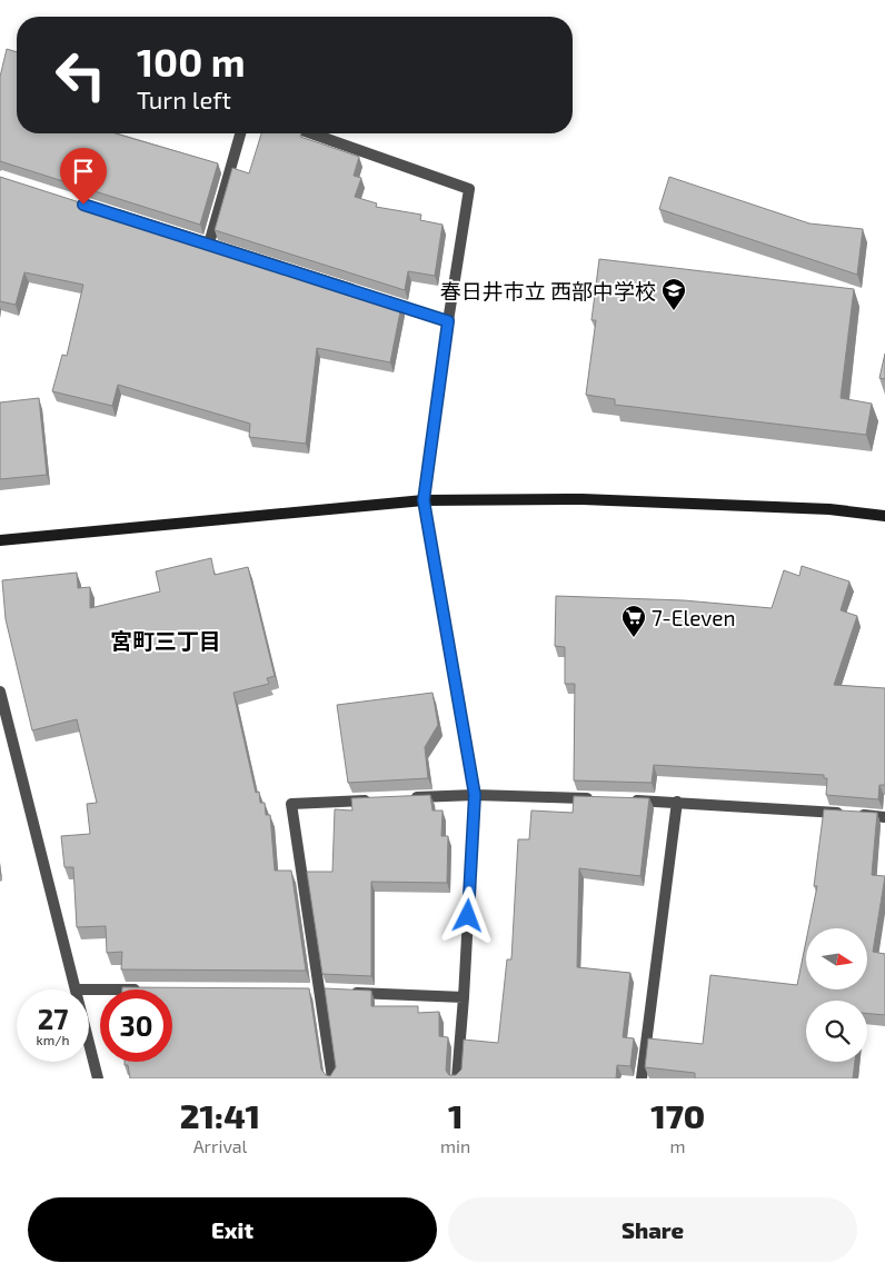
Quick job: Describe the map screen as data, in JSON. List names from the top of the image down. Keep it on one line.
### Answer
{"districts":["宮町三丁目"],"places":{"school or university":["春日井市立 西部中学校"],"supermarket":["7-Eleven"]},"north":"right","page":{"turn":["100 m","Turn left"],"speed":"27 km/h","limit":"30","eta":["21:41","Arrival","1","min","170","m"],"buttons":["Exit","Share"]}}
